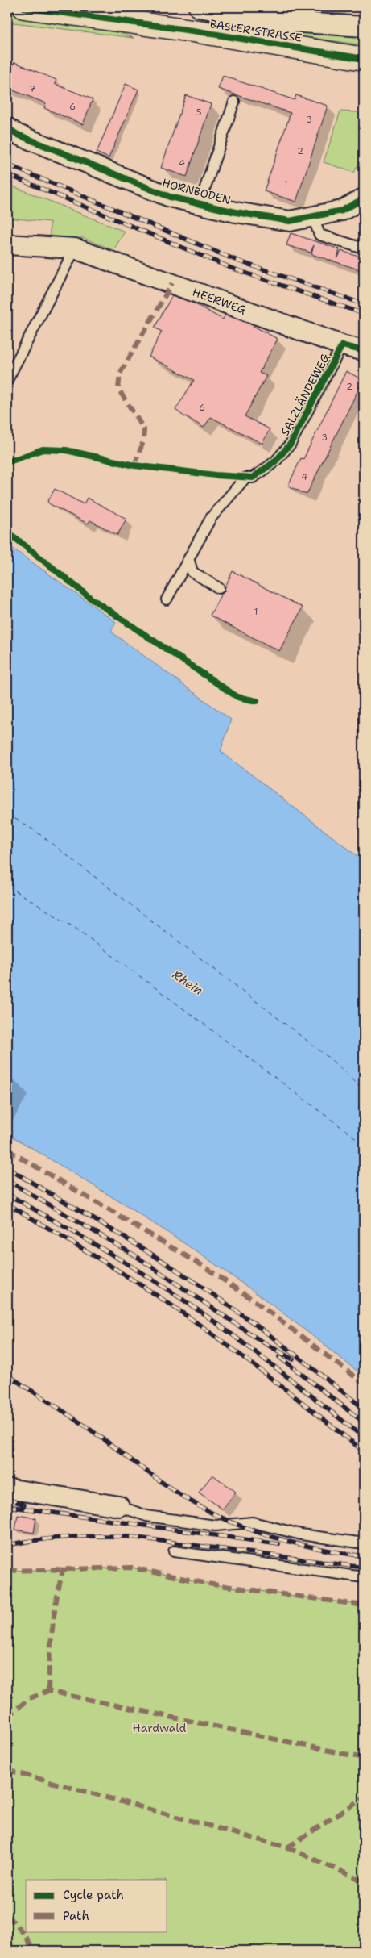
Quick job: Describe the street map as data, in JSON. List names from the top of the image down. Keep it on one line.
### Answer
{"streets":{"main road":["BASLER STRASSE"],"street":["HORNBODEN","HEERWEG"],"lane":["SALZLÄNDEWEG"]},"crossings":[["HEERWEG","SALZLÄNDEWEG"]],"water":["Rhein"],"parks":["Hardwald"],"house_numbers":["7","6","5","3","2","4","1","2","6","3","4","1"],"legend":["Cycle path","Path"]}
